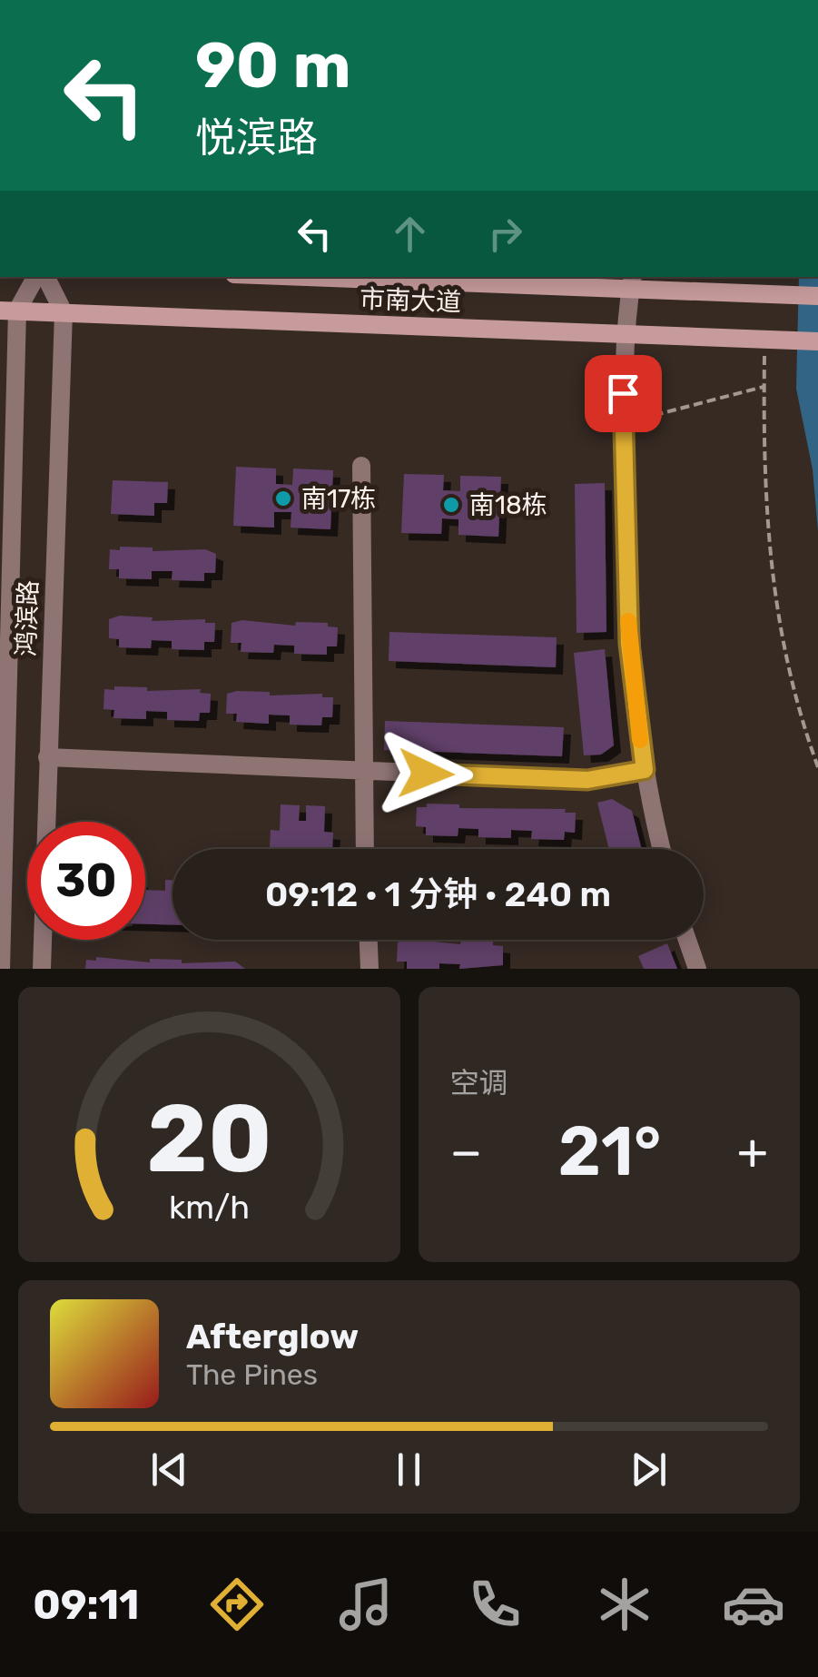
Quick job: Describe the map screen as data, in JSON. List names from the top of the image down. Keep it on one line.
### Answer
{"streets":{"main road":["市南大道"],"street":["鸿滨路"]},"crossings":[["市南大道","鸿滨路"]],"places":["南17栋","南18栋"],"page":{"turn":["90 m","悦滨路"],"limit":"30","trip":"09:12 · 1 分钟 · 240 m","tile":"空调","heat":["−","21°","+"],"song":["Afterglow","The Pines"],"tabs":"09:11","gauge":["20","km/h"]}}
